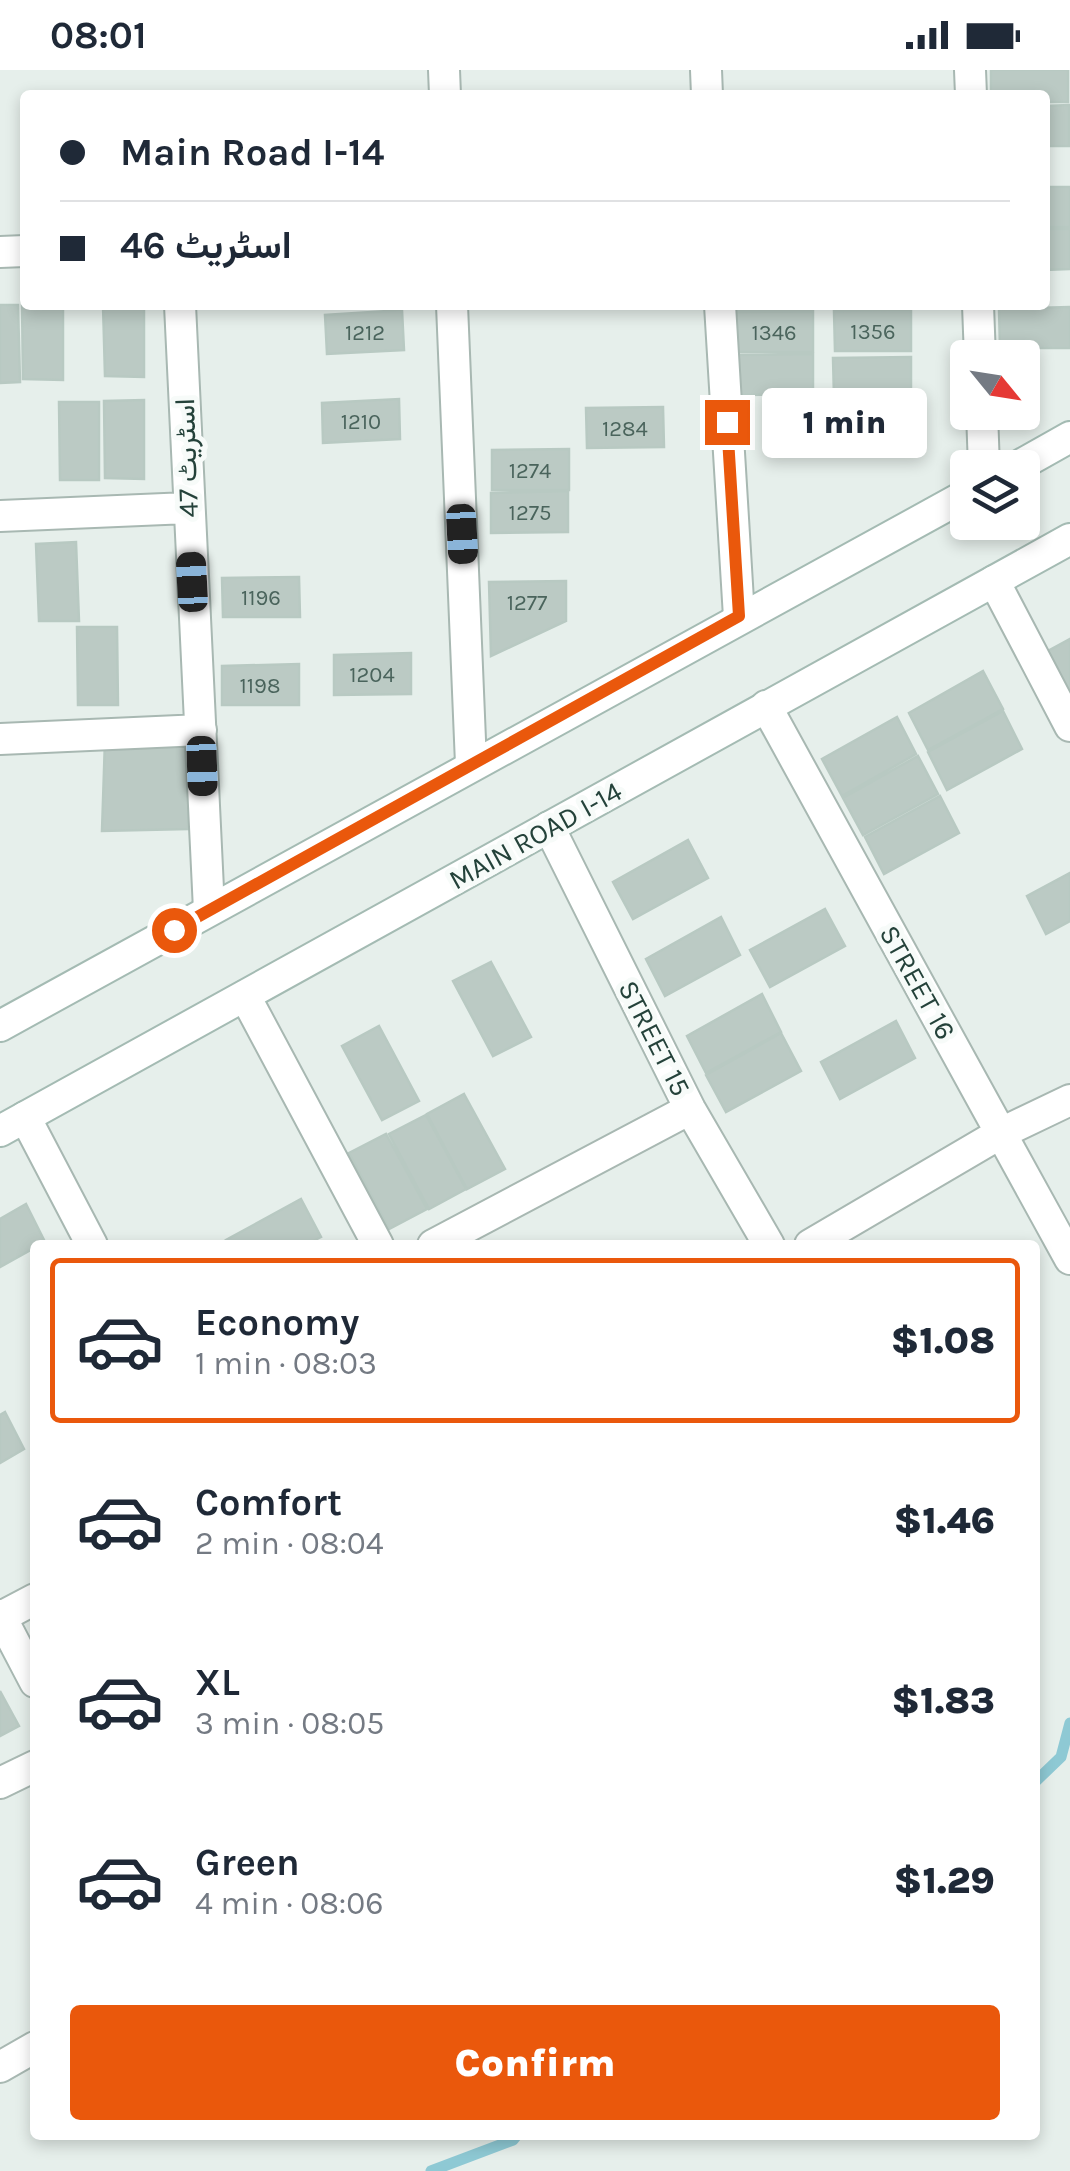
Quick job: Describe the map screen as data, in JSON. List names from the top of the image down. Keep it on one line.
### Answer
{"streets":{"street":["اسٹریٹ 47","MAIN ROAD I-14","STREET 16","STREET 15"]},"crossings":[["MAIN ROAD I-14","STREET 16"],["MAIN ROAD I-14","STREET 15"]],"house_numbers":["1356","1212","1346","1210","1284","1274","1275","1196","1277","1204","1198"],"north":"bottom right","page":{"status":"08:01","banner":["Main Road I-14","اسٹریٹ 46"],"bubble":"1 min","list":[{"name":"Economy","note":"1 min · 08:03","value":"$1.08"},{"name":"Comfort","note":"2 min · 08:04","value":"$1.46"},{"name":"XL","note":"3 min · 08:05","value":"$1.83"},{"name":"Green","note":"4 min · 08:06","value":"$1.29"}],"buttons":"Confirm"}}
